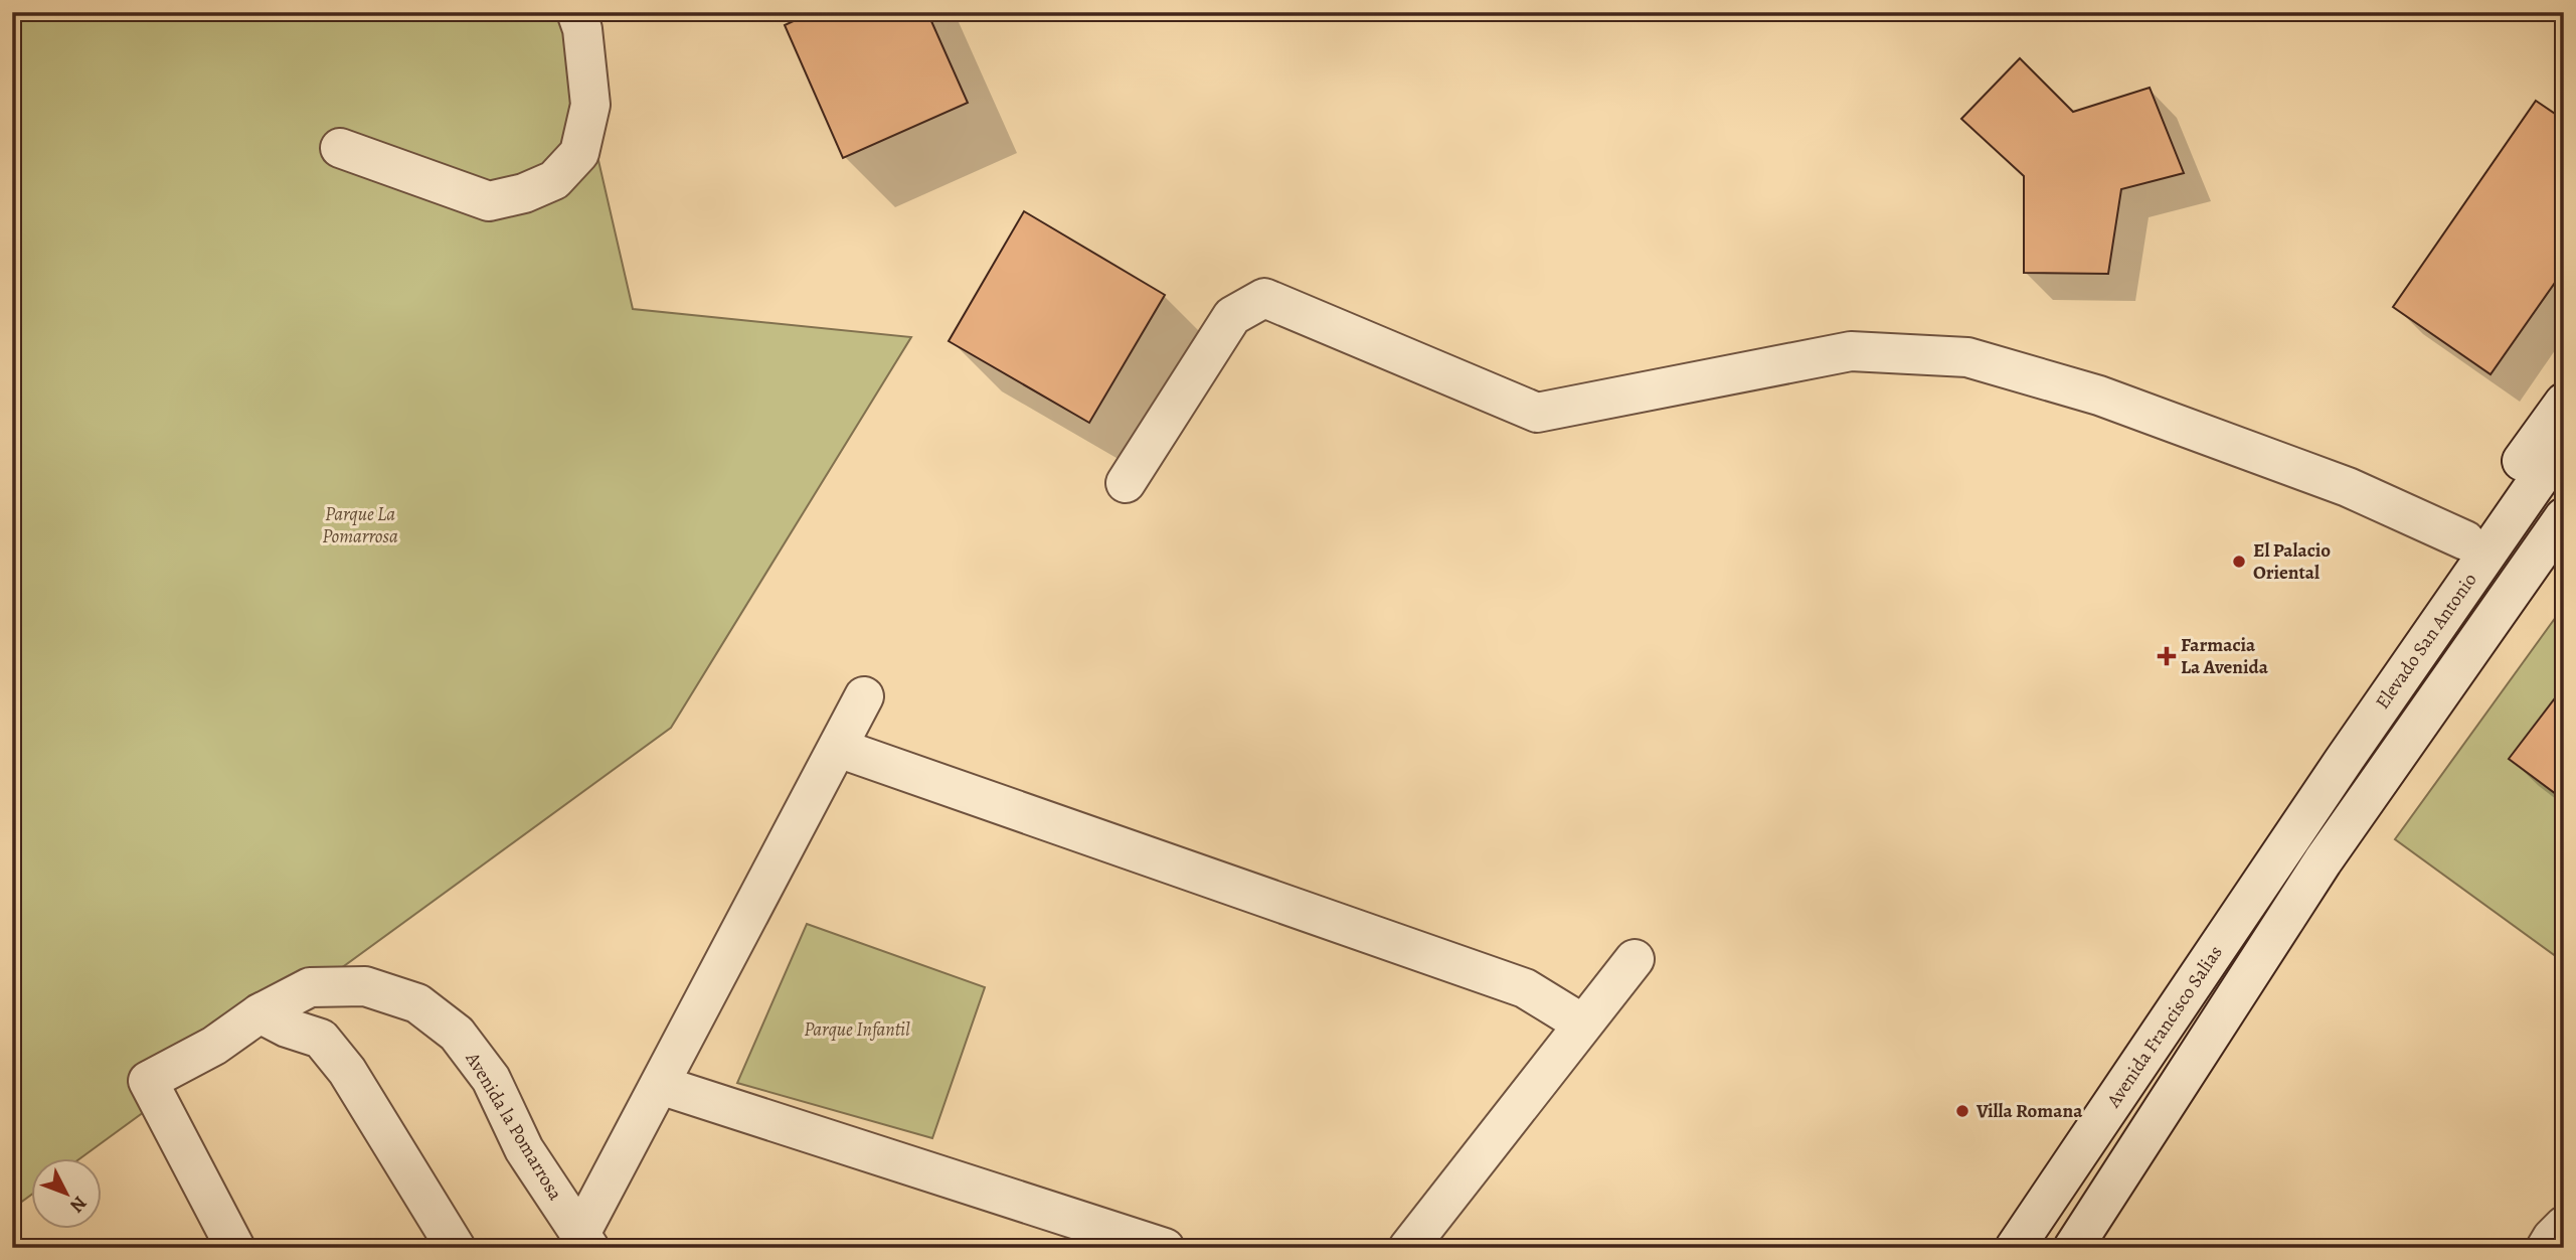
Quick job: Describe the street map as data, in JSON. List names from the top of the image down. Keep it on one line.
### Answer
{"streets":{"street":["Elevado San Antonio","Avenida Francisco Salias","Avenida la Pomarrosa"]},"crossings":[["Elevado San Antonio","Avenida Francisco Salias"]],"parks":["Parque La Pomarrosa","Parque Infantil"],"places":{"other":["El Palacio Oriental","Villa Romana"],"health":["Farmacia La Avenida"]},"north":"bottom right"}
